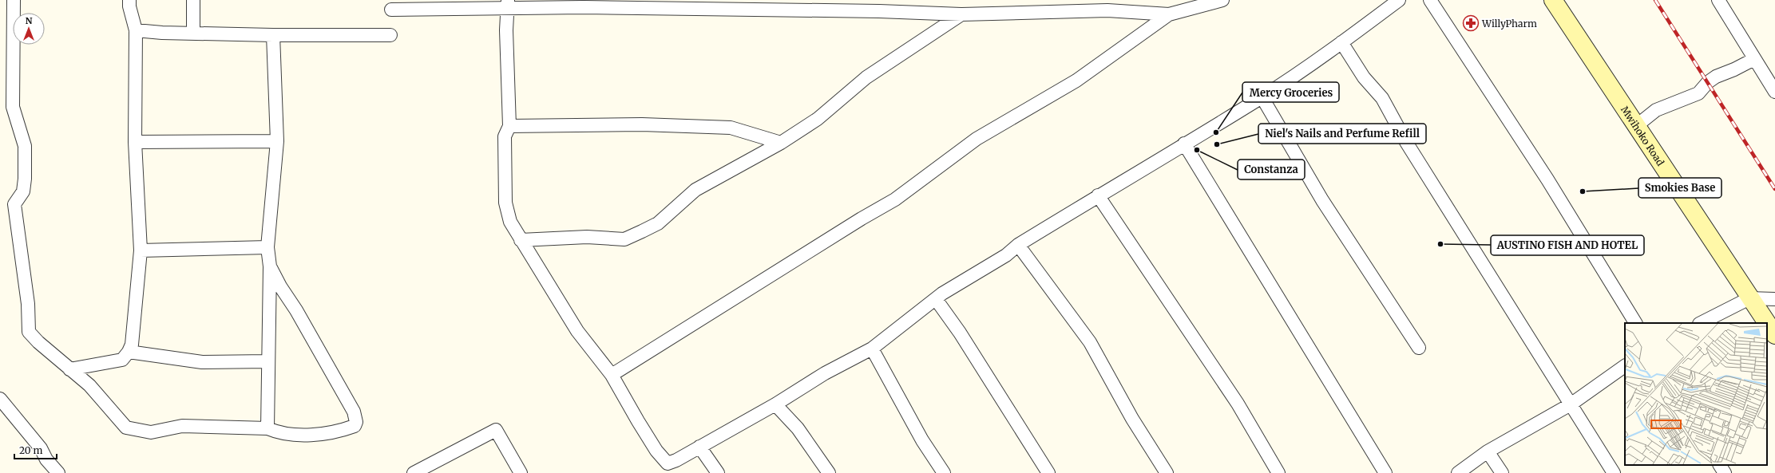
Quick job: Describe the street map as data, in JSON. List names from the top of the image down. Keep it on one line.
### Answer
{"streets":{"street":["Mwihoko Road"]},"places":{"pharmacy":["WillyPharm"],"other":["Mercy Groceries","Niel's Nails and Perfume Refill","Constanza","Smokies Base","AUSTINO FISH AND HOTEL"]},"scale_bar":"20 m","north":"top"}
